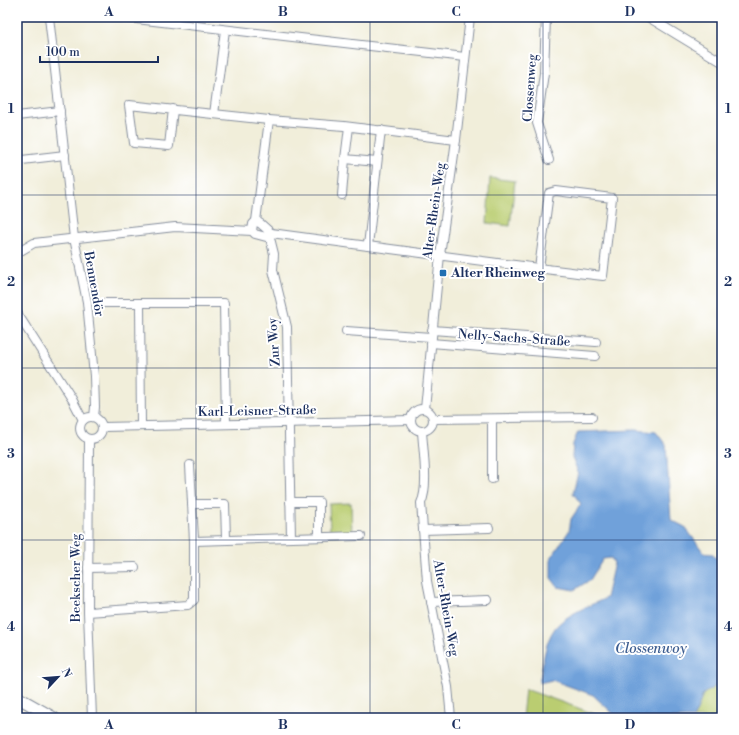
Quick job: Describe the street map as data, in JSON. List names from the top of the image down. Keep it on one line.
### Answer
{"streets":{"street":["Clossenweg","Alter-Rhein-Weg","Bennendör","Nelly-Sachs-Straße","Zur Woy","Karl-Leisner-Straße","Beekscher Weg"]},"crossings":[["Alter-Rhein-Weg","Nelly-Sachs-Straße"],["Alter-Rhein-Weg","Karl-Leisner-Straße"],["Bennendör","Karl-Leisner-Straße"],["Bennendör","Beekscher Weg"],["Zur Woy","Karl-Leisner-Straße"],["Karl-Leisner-Straße","Beekscher Weg"]],"water":["Clossenwoy"],"places":{"transit":["Alter Rheinweg"]},"scale_bar":"100 m","north":"top right","grid":{"columns":["A","B","C","D"],"rows":["1","2","3","4"]}}
